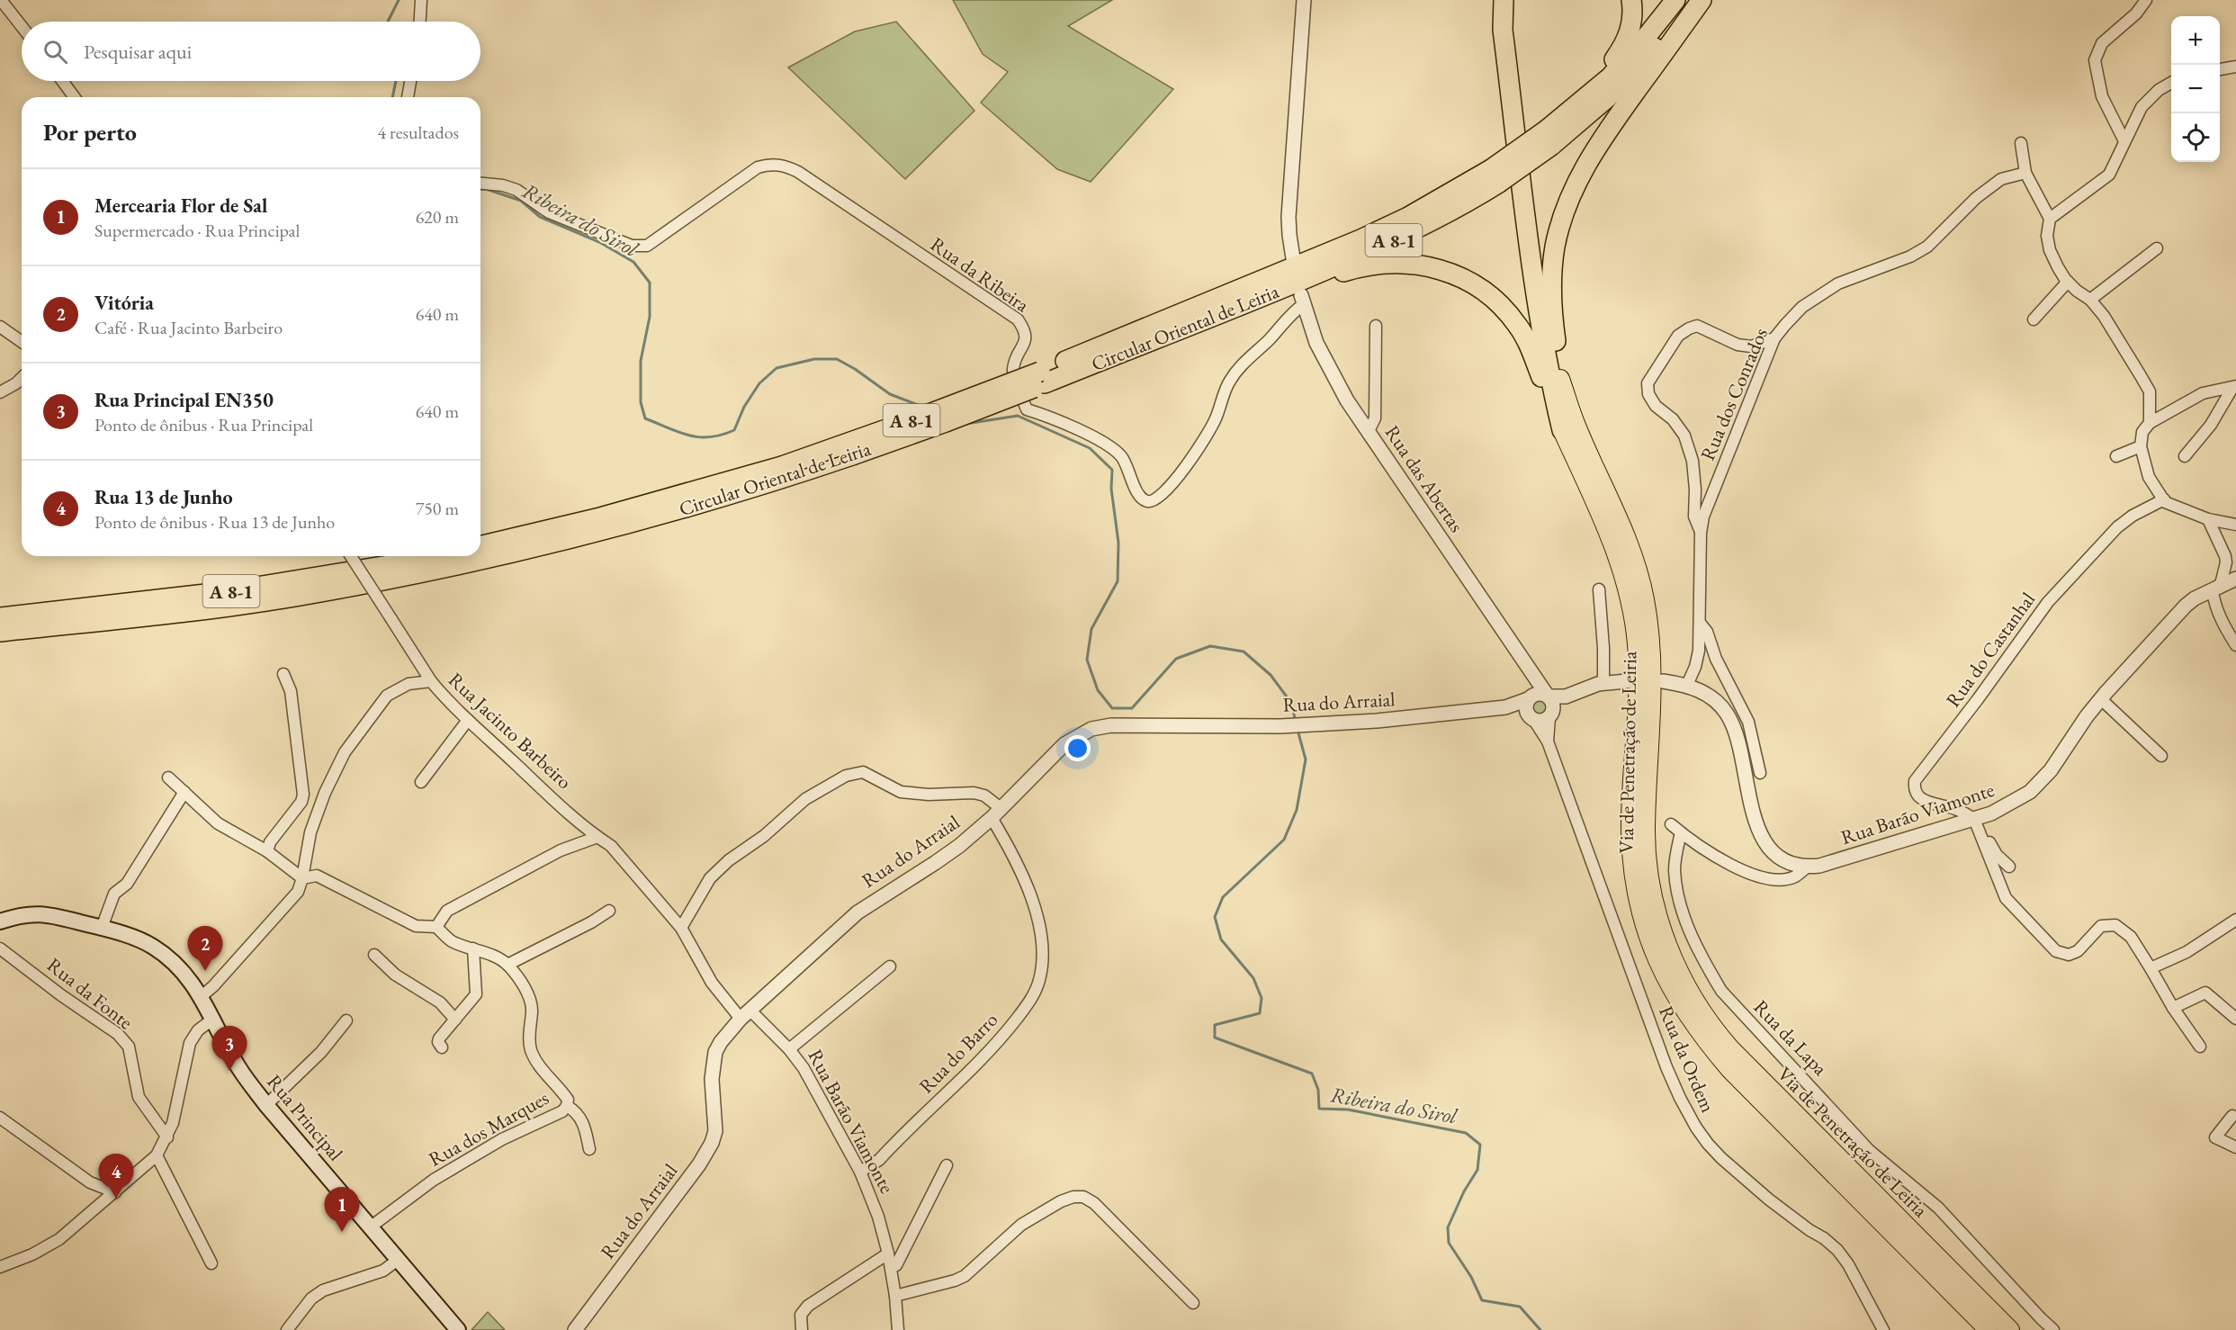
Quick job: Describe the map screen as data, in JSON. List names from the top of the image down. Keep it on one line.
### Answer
{"streets":{"highway":["A 8-1","Circular Oriental de Leiria","Via de Penetração de Leiria"],"main road":["Rua Principal"],"street":["Rua da Ribeira","Rua dos Conrados","Rua das Abertas","Rua do Castanhal","Rua do Arraial","Rua Jacinto Barbeiro","Rua Barão Viamonte","Rua da Fonte","Rua da Lapa","Rua do Barro","Rua da Ordem","Rua dos Marques"]},"crossings":[["Rua da Ribeira","Rua das Abertas"],["Rua dos Conrados","Rua Barão Viamonte"],["Rua das Abertas","Rua do Arraial"],["Rua das Abertas","Rua da Ordem"],["Rua do Castanhal","Rua Barão Viamonte"],["Rua do Arraial","Rua Jacinto Barbeiro"],["Rua do Arraial","Rua Barão Viamonte"],["Rua do Arraial","Rua do Barro"],["Rua do Arraial","Rua da Ordem"],["Rua Jacinto Barbeiro","Rua Barão Viamonte"],["Rua Jacinto Barbeiro","Rua Principal"],["Rua Barão Viamonte","Rua do Barro"],["Rua Principal","Rua dos Marques"]],"water":["Ribeira do Sirol"],"page":{"map_buttons":["+","−"],"search":"Pesquisar aqui","heading":["Por perto","4 resultados"],"list":[{"mark":"1","name":"Mercearia Flor de Sal","note":"Supermercado · Rua Principal","value":"620 m"},{"mark":"2","name":"Vitória","note":"Café · Rua Jacinto Barbeiro","value":"640 m"},{"mark":"3","name":"Rua Principal EN350","note":"Ponto de ônibus · Rua Principal","value":"640 m"},{"mark":"4","name":"Rua 13 de Junho","note":"Ponto de ônibus · Rua 13 de Junho","value":"750 m"}],"pins":["2","3","4","1"]}}
